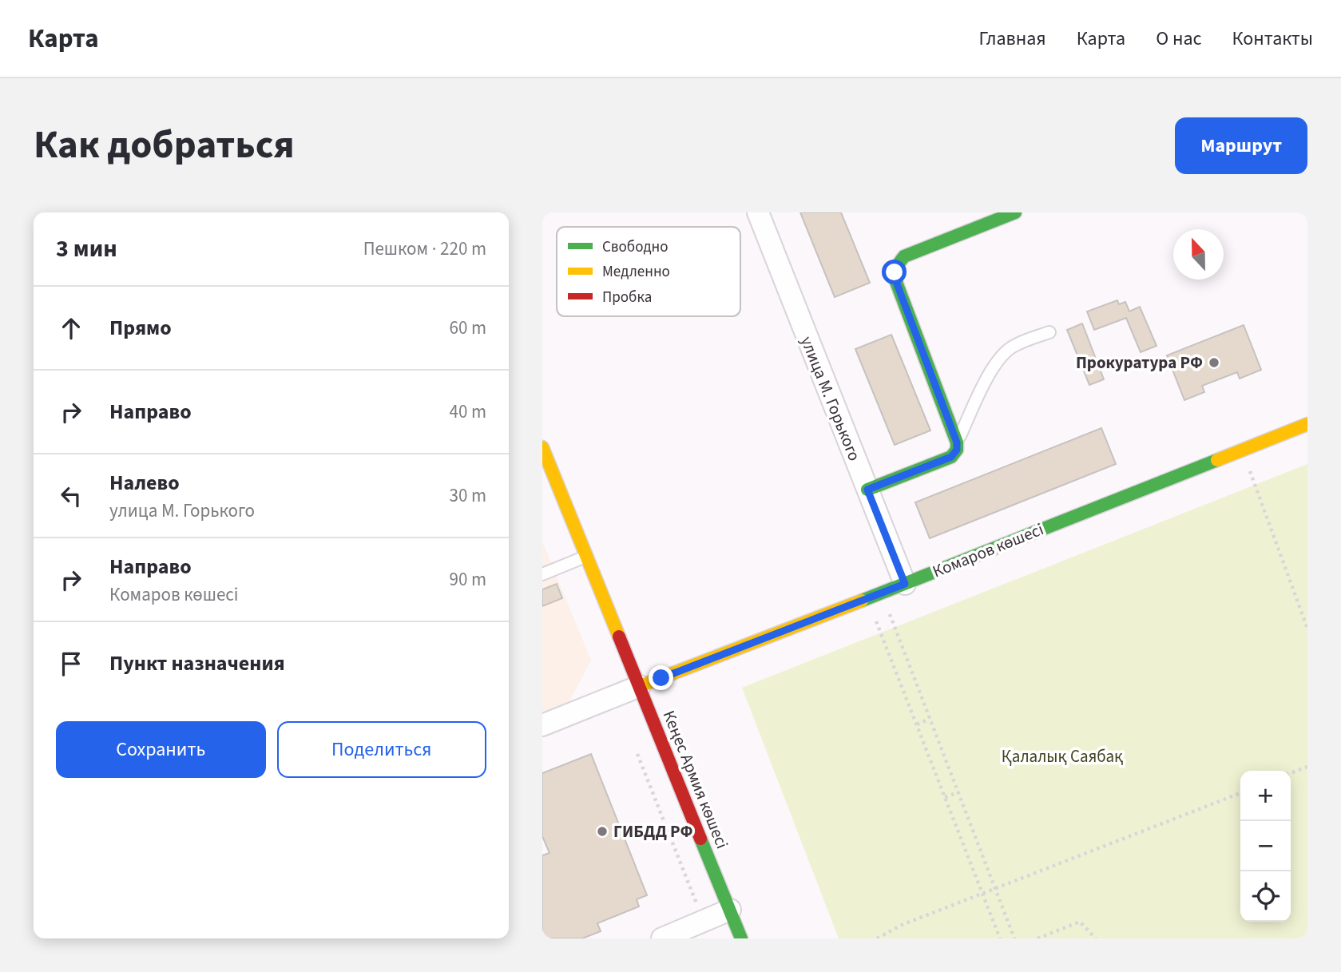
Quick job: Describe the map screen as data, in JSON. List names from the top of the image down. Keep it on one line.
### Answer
{"streets":{"street":["улица М. Горького","Комаров көшесі","Кеңес Армия көшесі"]},"crossings":[["улица М. Горького","Комаров көшесі"],["Комаров көшесі","Кеңес Армия көшесі"]],"parks":["Қалалық Саябақ"],"places":["Прокуратура РФ","ГИБДД РФ"],"legend":["Свободно","Медленно","Пробка"],"north":"top","page":{"header":"Карта","nav":["Главная","Карта","О нас","Контакты"],"title":"Как добраться","buttons":["Маршрут",["Сохранить","Поделиться"]],"heading":["3 мин","Пешком · 220 m"],"list":[["Прямо","60 m"],["Направо","40 m"],["Налево","улица М. Горького","30 m"],["Направо","Комаров көшесі","90 m"],"Пункт назначения"],"map_buttons":["+","−"]}}
